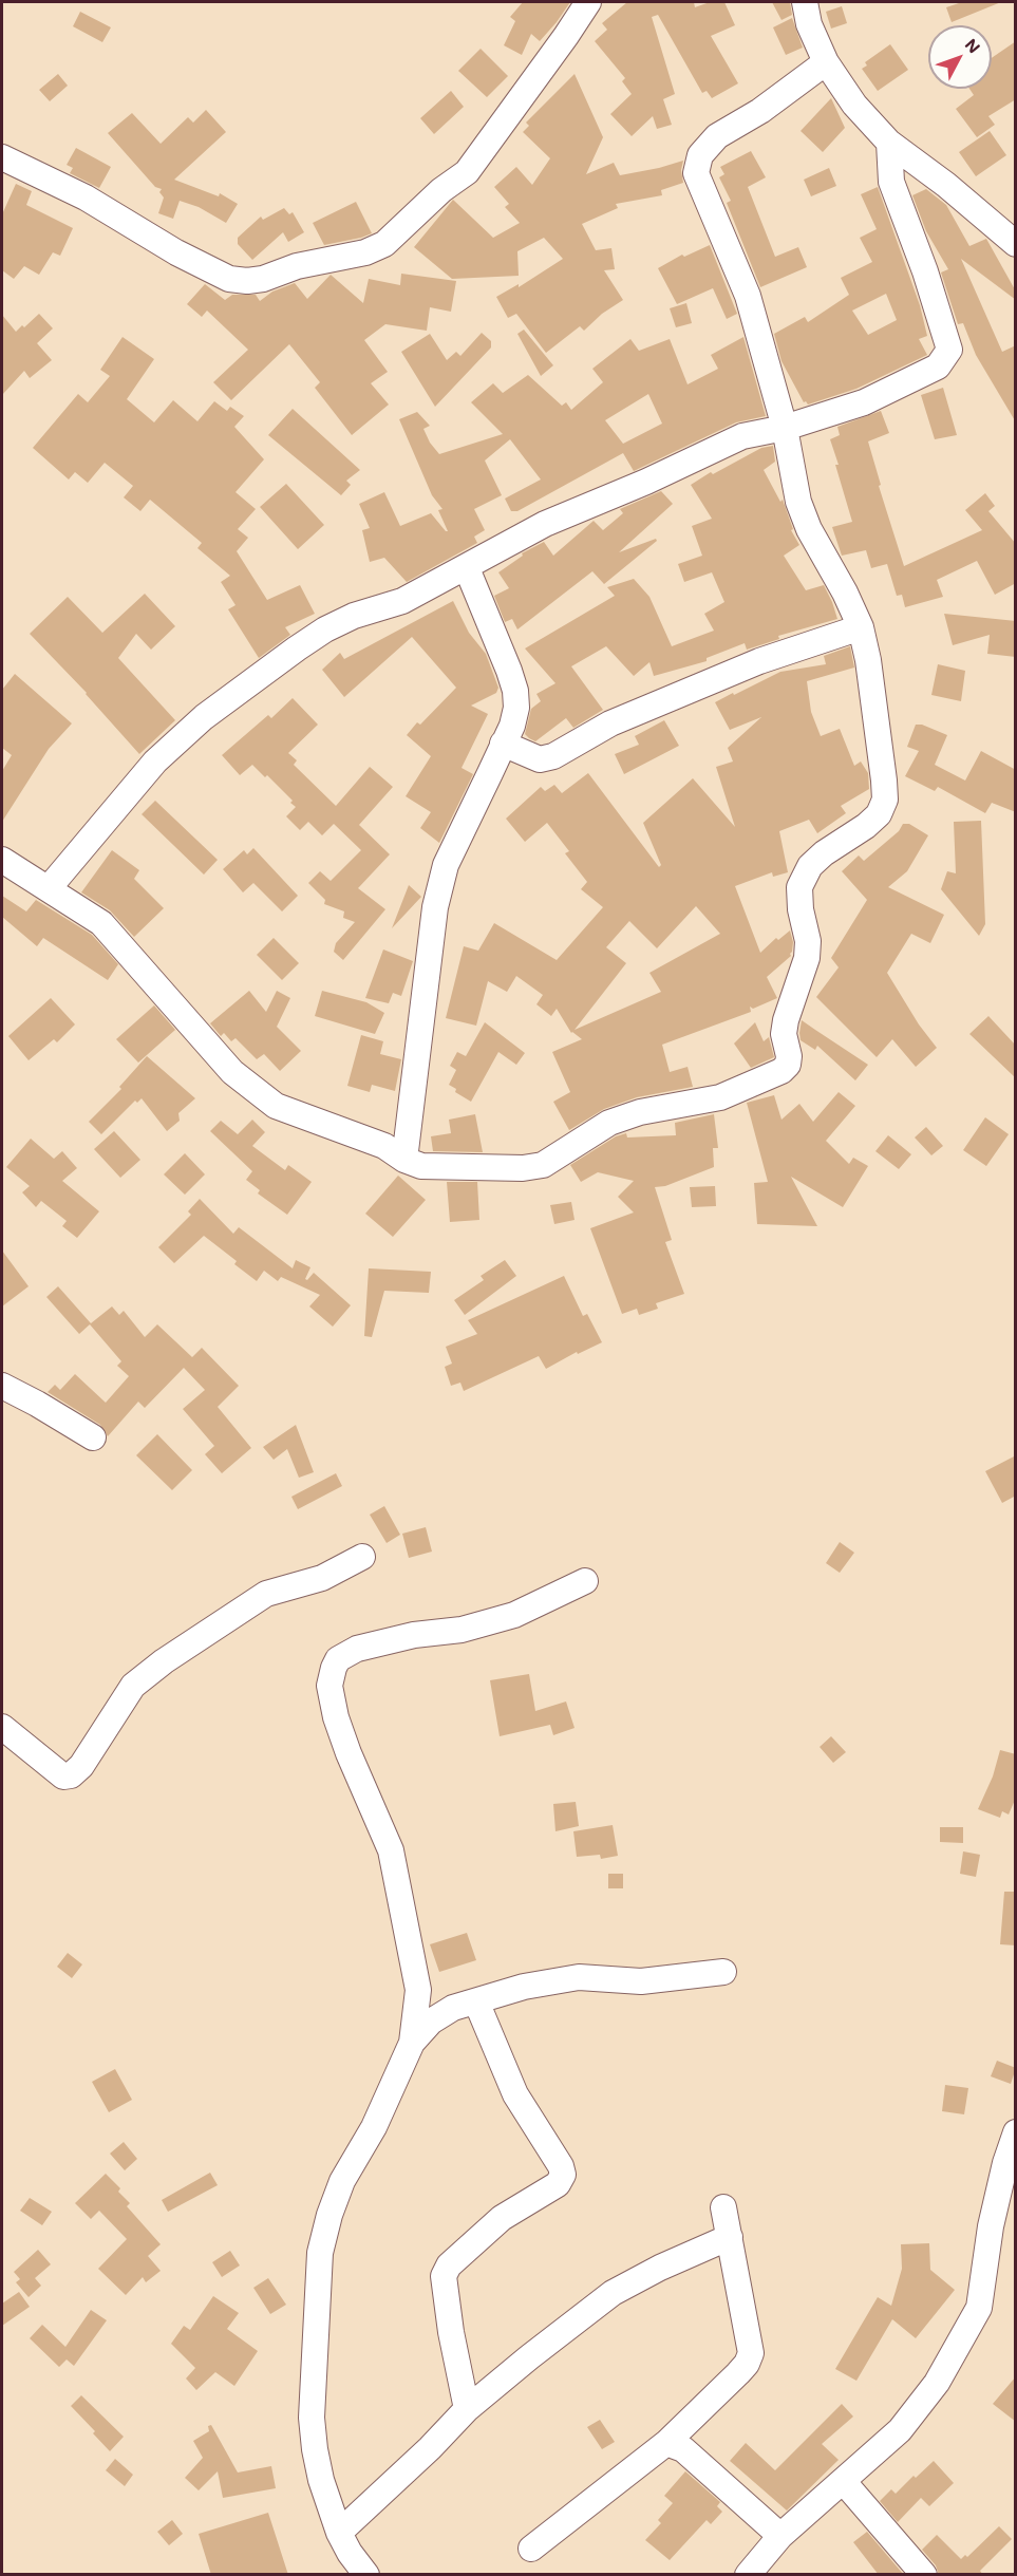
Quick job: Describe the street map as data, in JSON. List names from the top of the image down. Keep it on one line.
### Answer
{"north":"top right"}
